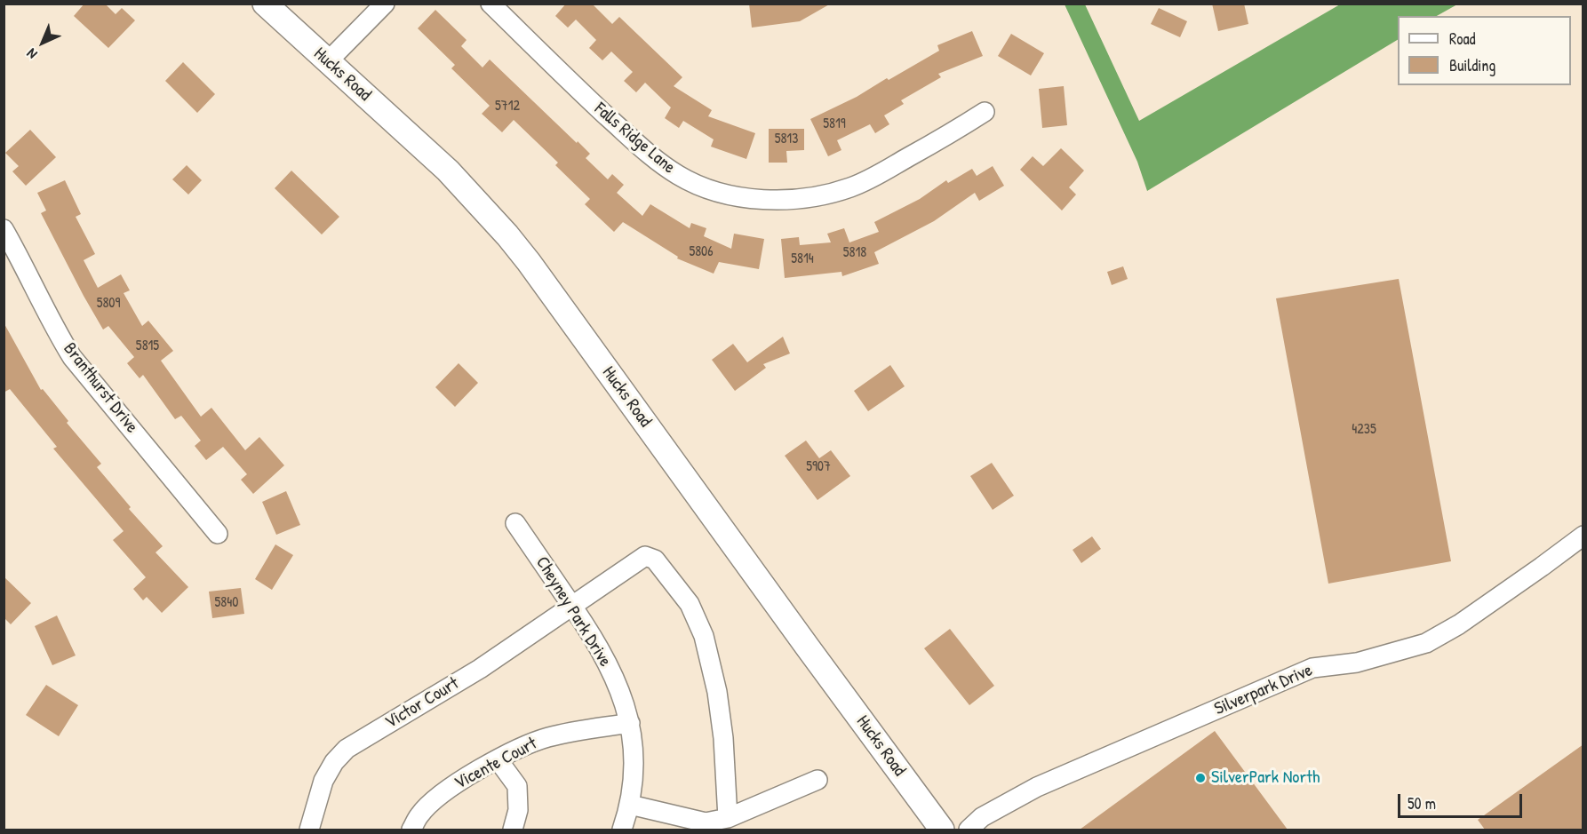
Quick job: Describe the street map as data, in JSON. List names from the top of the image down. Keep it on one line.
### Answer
{"streets":{"main road":["Hucks Road"],"street":["Falls Ridge Lane","Branthurst Drive","Cheyney Park Drive","Silverpark Drive","Victor Court","Vicente Court"]},"crossings":[["Cheyney Park Drive","Victor Court"],["Cheyney Park Drive","Vicente Court"]],"places":["SilverPark North"],"house_numbers":["5712","5819","5813","5806","5818","5814","5809","5815","4235","5907","5840"],"legend":["Road","Building"],"scale_bar":"50 m","north":"bottom left"}
